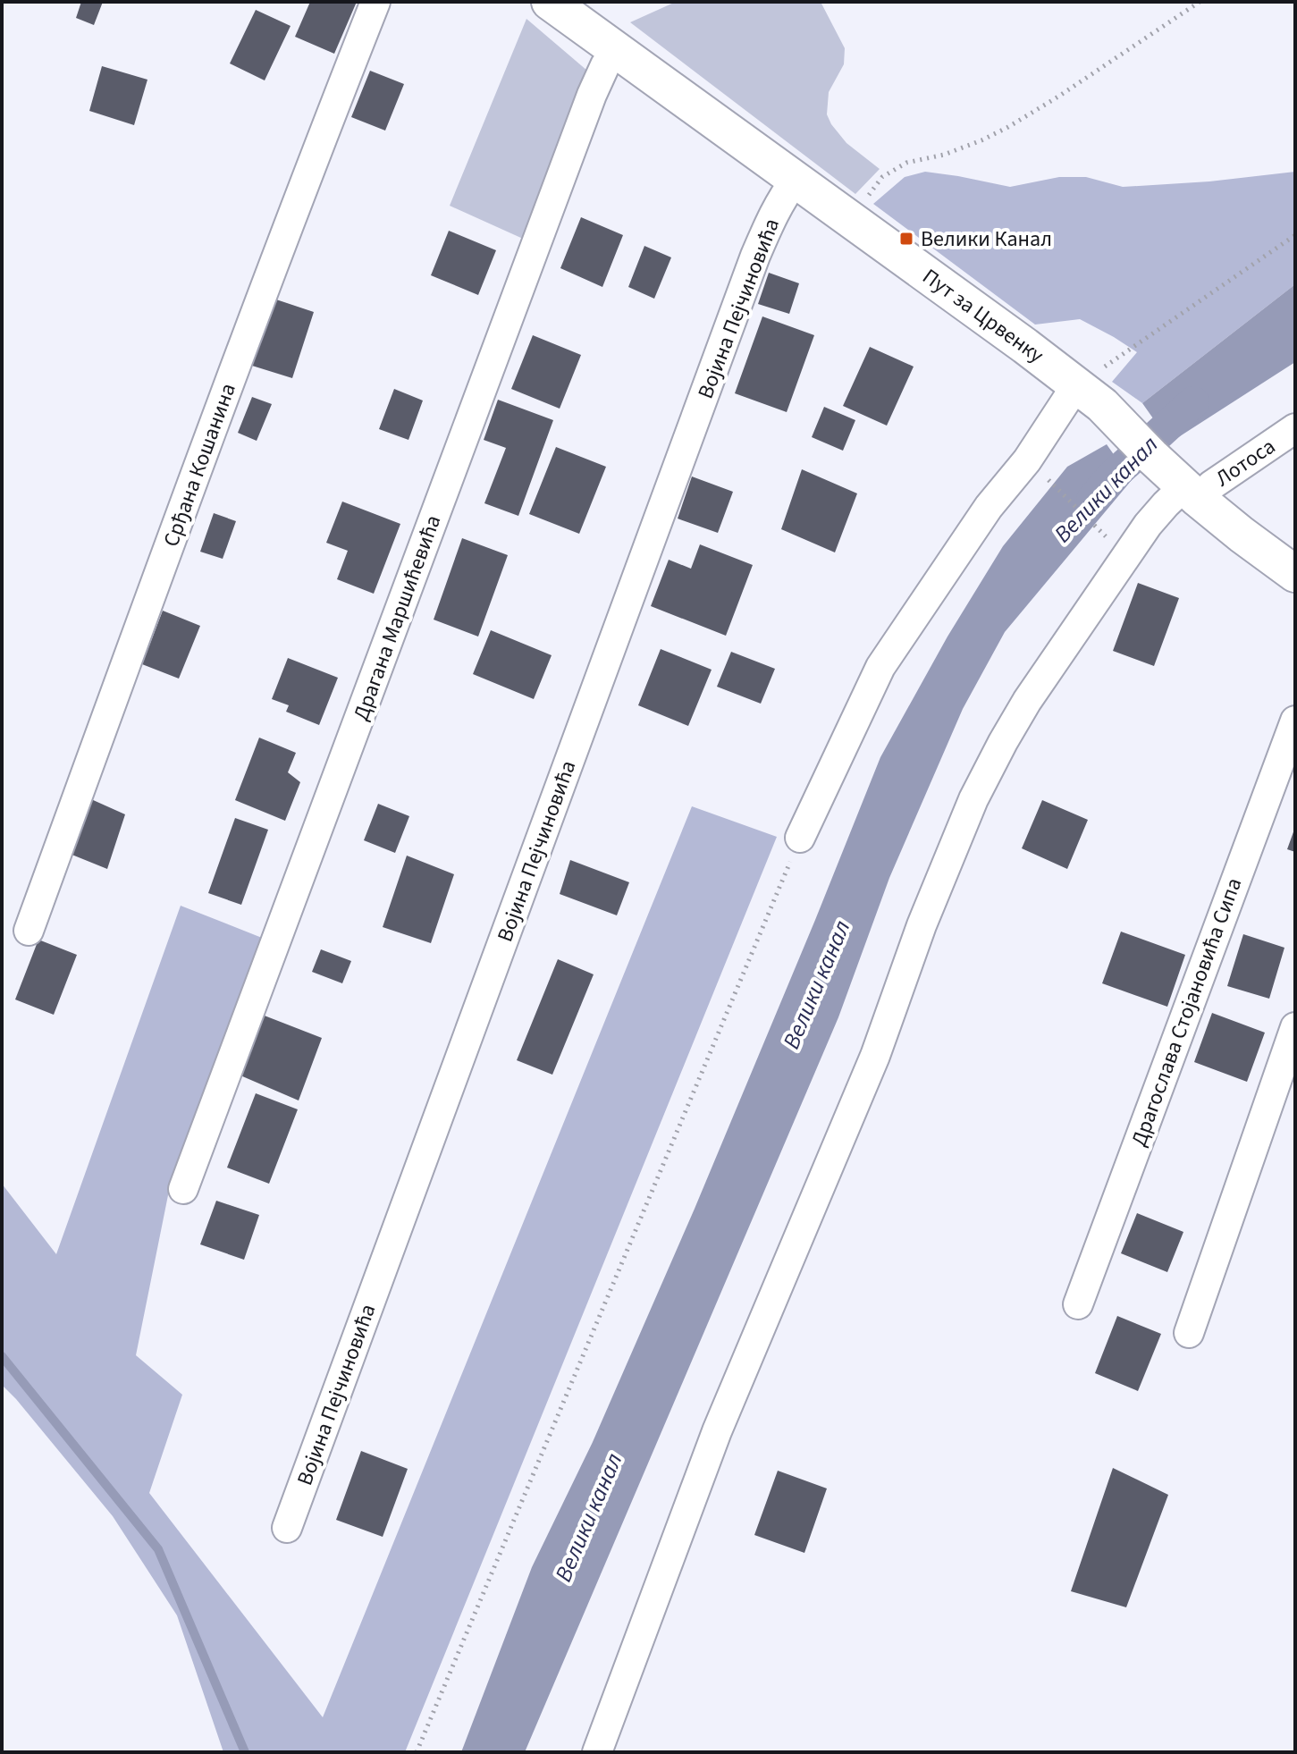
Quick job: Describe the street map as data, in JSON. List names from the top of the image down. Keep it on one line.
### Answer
{"streets":{"street":["Војина Пејчиновића","Пут за Црвенку","Лотоса","Срђана Кошанина","Драгана Маршићевића","Драгослава Стојановића Сипа"]},"crossings":[["Војина Пејчиновића","Пут за Црвенку"],["Пут за Црвенку","Лотоса"],["Пут за Црвенку","Драгана Маршићевића"]],"water":["Велики канал"],"places":{"transit":["Велики Канал"]}}
